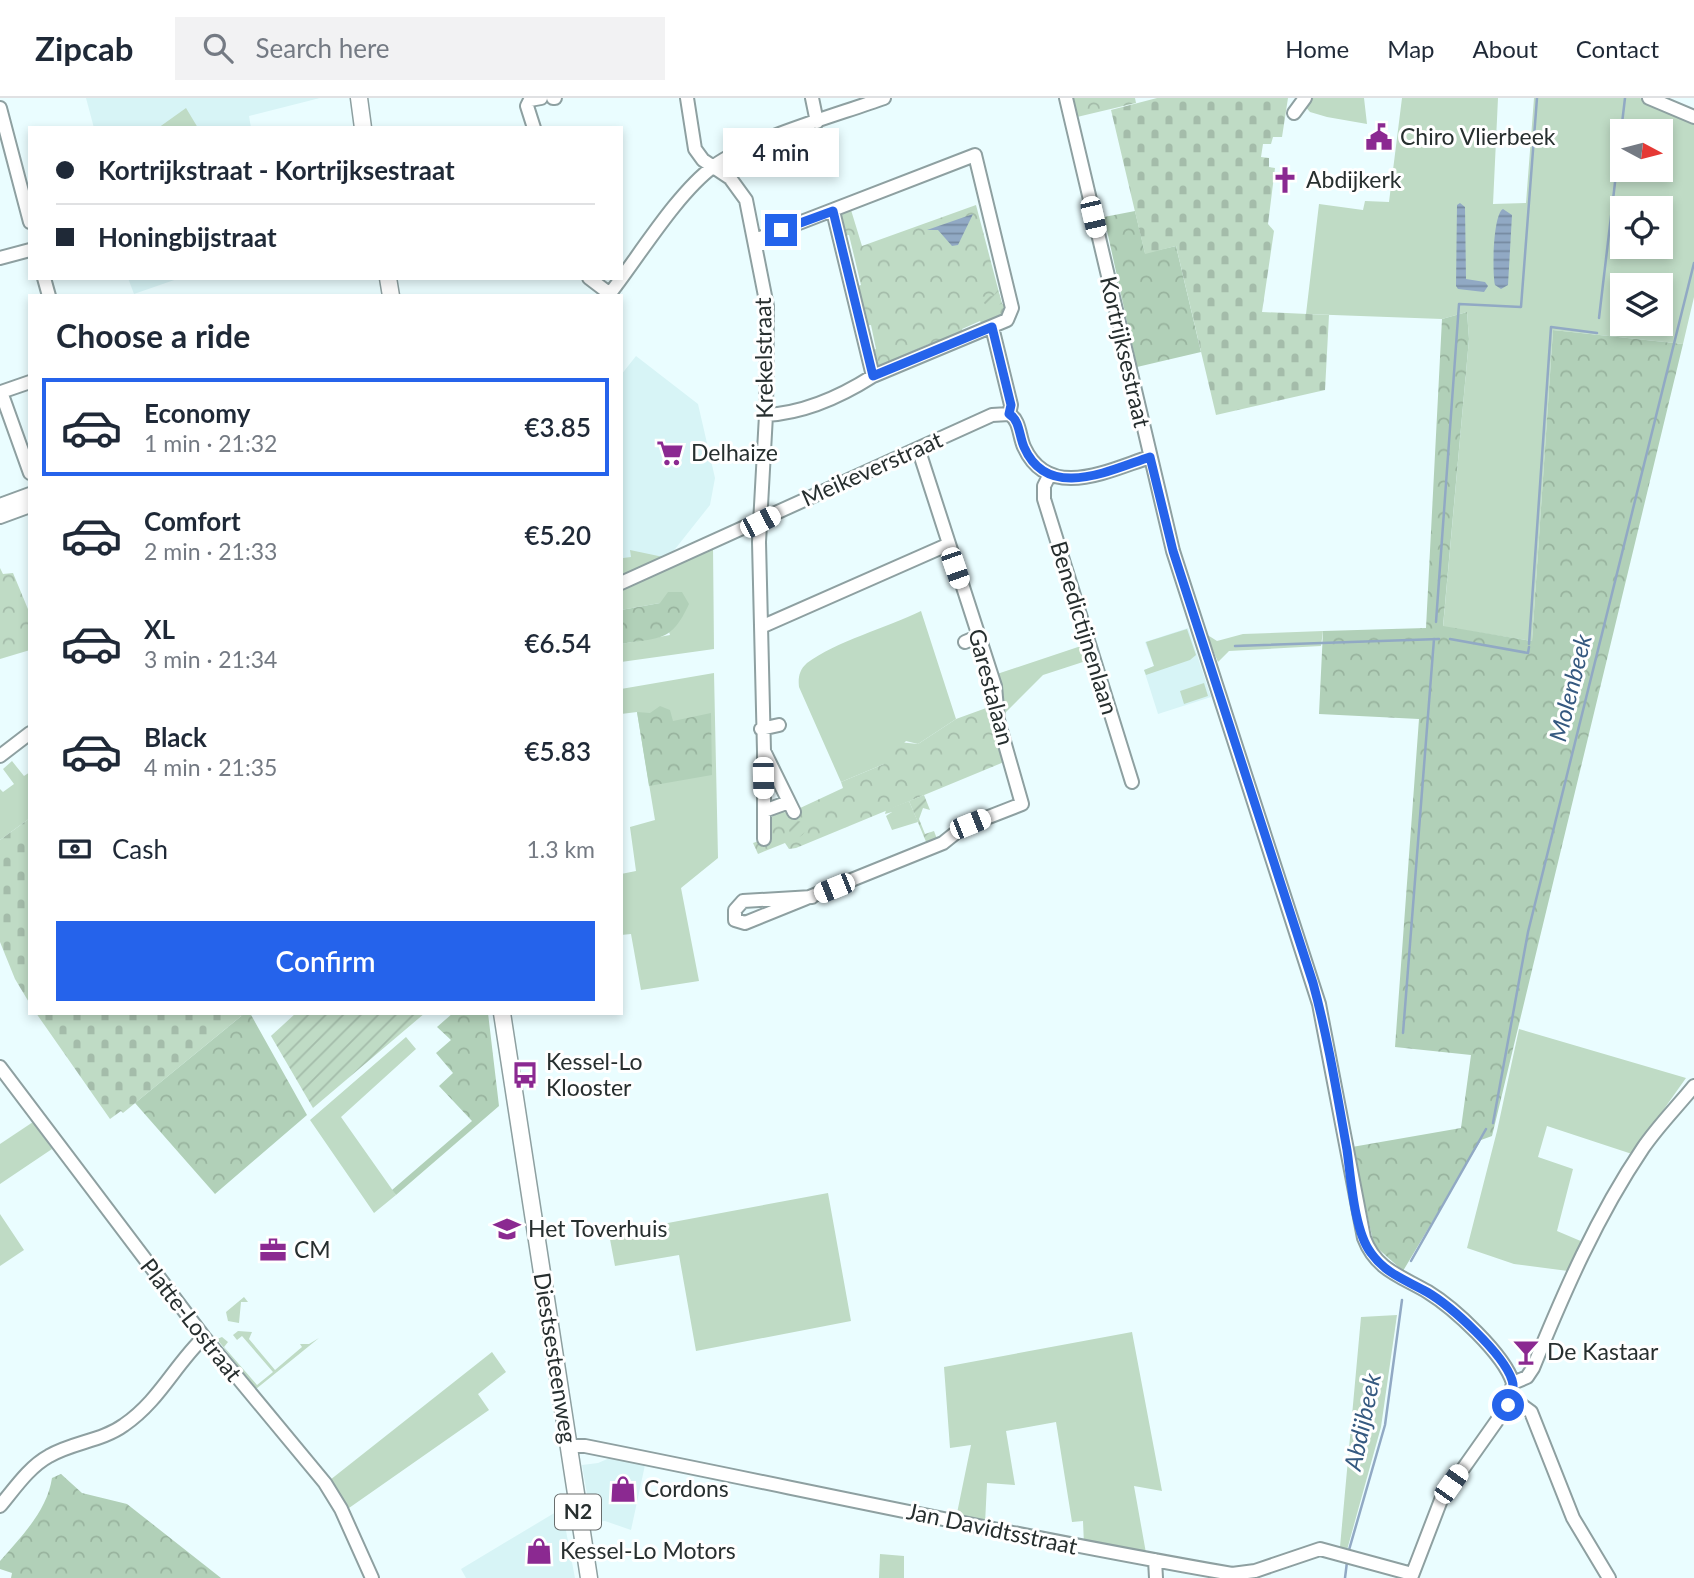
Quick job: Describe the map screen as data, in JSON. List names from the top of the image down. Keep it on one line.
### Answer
{"streets":{"main road":["Diestsesteenweg","N2"],"street":["Kortrijksestraat","Krekelstraat","Meikeverstraat","Benedictijnenlaan","Garestalaan","Platte-Lostraat","Jan Davidtsstraat"]},"crossings":[["Krekelstraat","Meikeverstraat"],["Meikeverstraat","Garestalaan"],["Diestsesteenweg","Jan Davidtsstraat"]],"water":["Molenbeek","Abdijbeek"],"places":{"public building":["Chiro Vlierbeek"],"church":["Abdijkerk"],"supermarket":["Delhaize"],"bus stop":["Kessel-Lo Klooster"],"school or university":["Het Toverhuis"],"office":["CM"],"bar":["De Kastaar"],"shop":["Cordons","Kessel-Lo Motors"]},"north":"right","page":{"header":"Zipcab","search":"Search here","nav":["Home","Map","About","Contact"],"banner":["Kortrijkstraat - Kortrijksestraat","Honingbijstraat"],"bubble":"4 min","heading":"Choose a ride","list":[{"name":"Economy","note":"1 min · 21:32","value":"€3.85"},{"name":"Comfort","note":"2 min · 21:33","value":"€5.20"},{"name":"XL","note":"3 min · 21:34","value":"€6.54"},{"name":"Black","note":"4 min · 21:35","value":"€5.83"}],"pay":["Cash","1.3 km"],"buttons":"Confirm"}}
